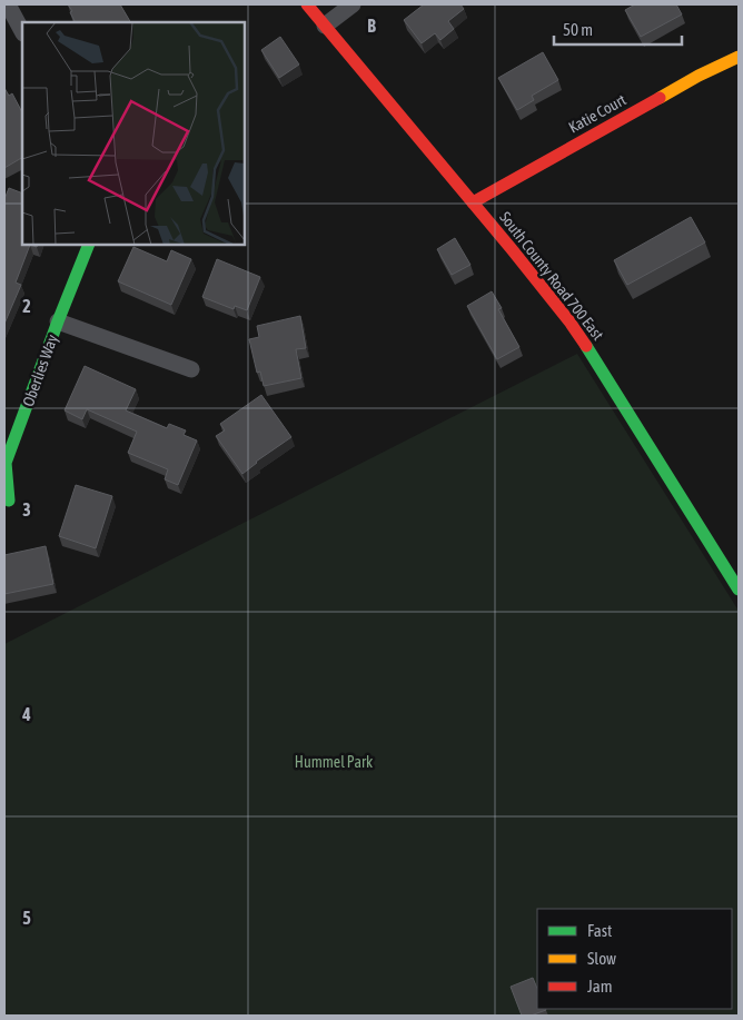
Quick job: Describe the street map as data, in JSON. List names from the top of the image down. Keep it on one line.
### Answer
{"streets":{"street":["Katie Court","South County Road 700 East","Oberlies Way"]},"crossings":[["Katie Court","South County Road 700 East"]],"parks":["Hummel Park"],"legend":["Fast","Slow","Jam"],"scale_bar":"50 m","grid":{"columns":["B"],"rows":["2","3","4","5"]}}
